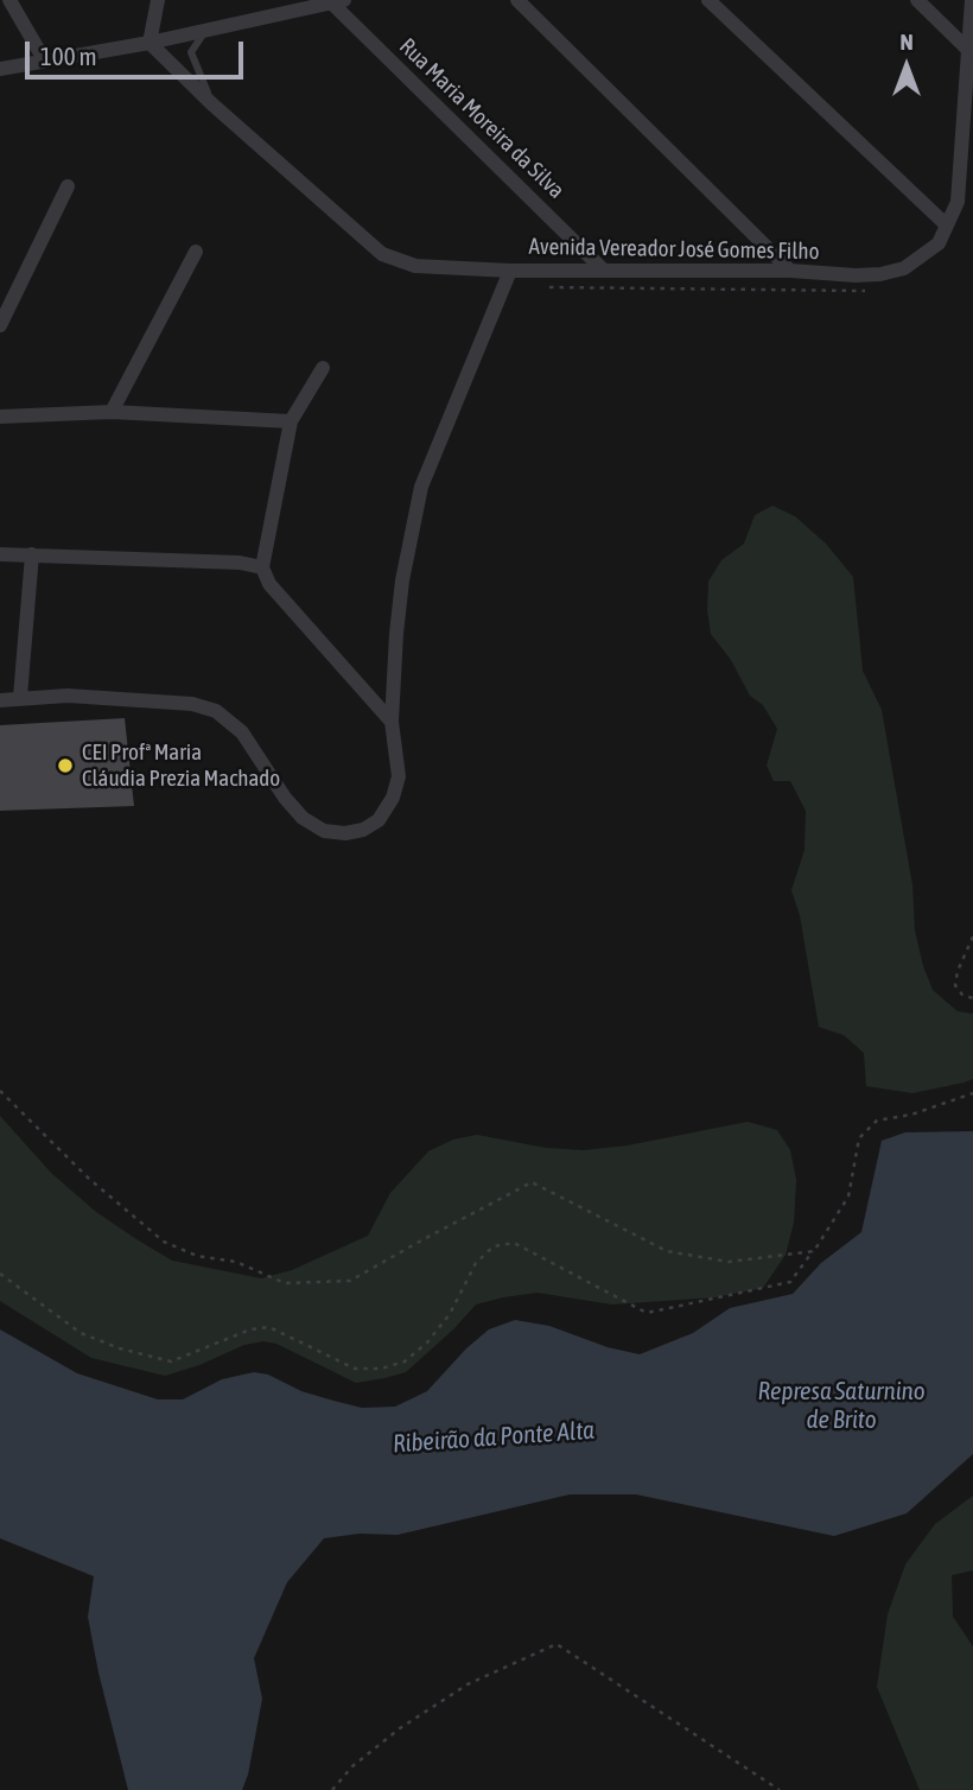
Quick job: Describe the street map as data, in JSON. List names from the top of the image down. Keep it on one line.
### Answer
{"streets":{"street":["Rua Maria Moreira da Silva","Avenida Vereador José Gomes Filho"]},"crossings":[["Rua Maria Moreira da Silva","Avenida Vereador José Gomes Filho"]],"water":["Represa Saturnino de Brito","Ribeirão da Ponte Alta"],"places":["CEI Profª Maria Cláudia Prezia Machado"],"scale_bar":"100 m","north":"top"}
